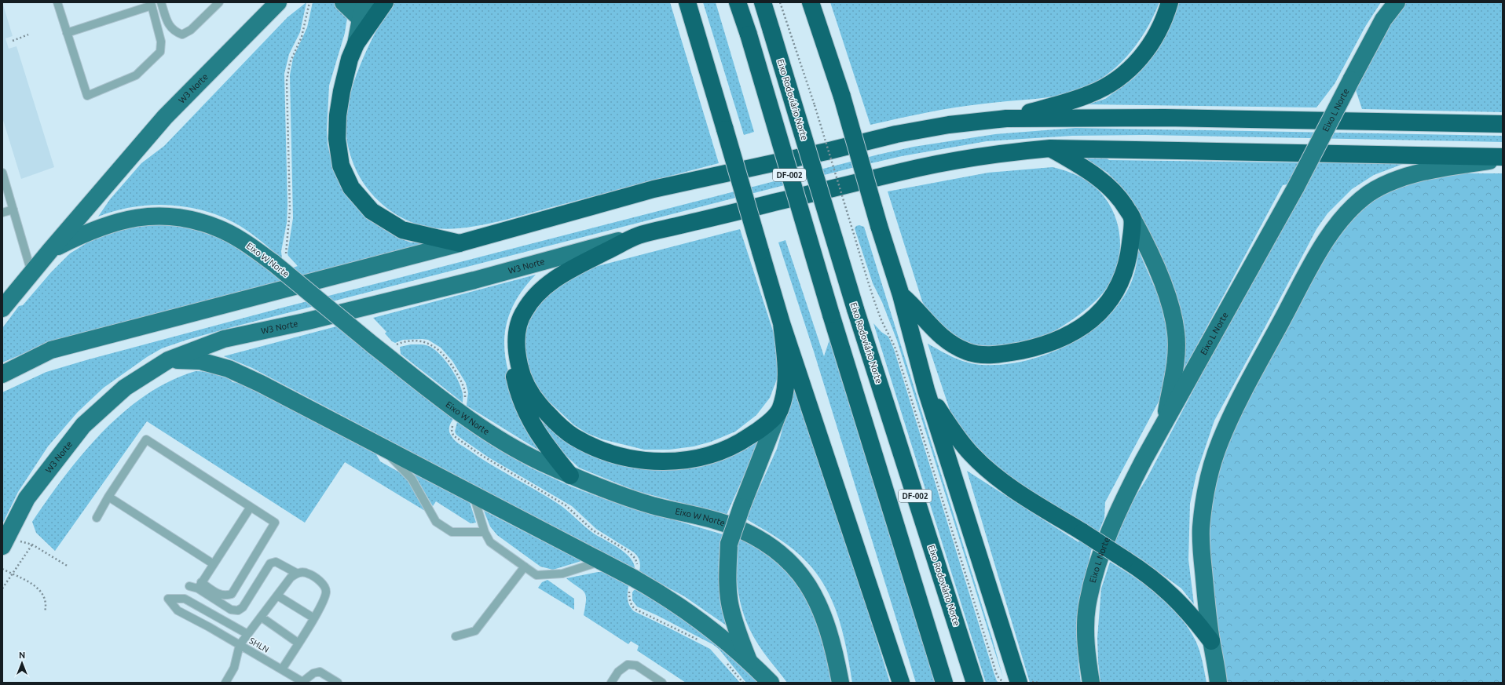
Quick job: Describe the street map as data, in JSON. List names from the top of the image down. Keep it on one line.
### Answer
{"streets":{"highway":["Eixo Rodoviário Norte","DF-002"],"main road":["W3 Norte","Eixo L Norte","Eixo W Norte"],"lane":["SHLN"]},"crossings":[["W3 Norte","Eixo W Norte"]],"north":"top"}
